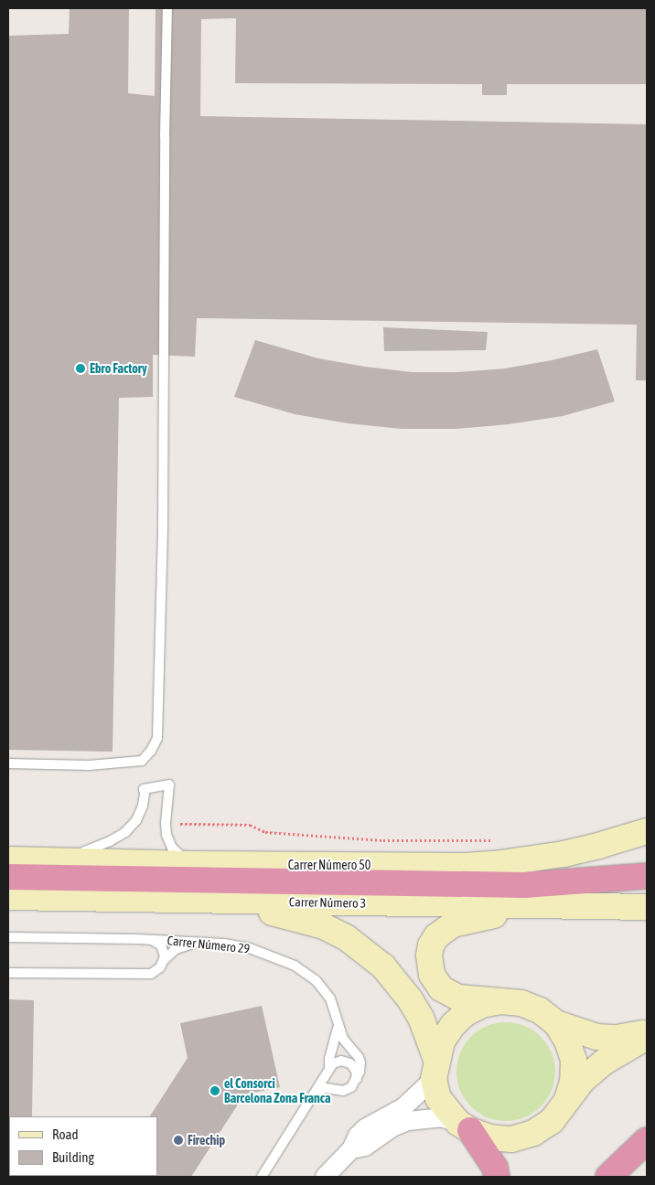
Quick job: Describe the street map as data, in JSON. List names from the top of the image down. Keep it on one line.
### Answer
{"streets":{"street":["Carrer Número 50","Carrer Número 3"],"lane":["Carrer Número 29"]},"places":["Ebro Factory","el Consorci Barcelona Zona Franca","Firechip"],"legend":["Road","Building"]}
